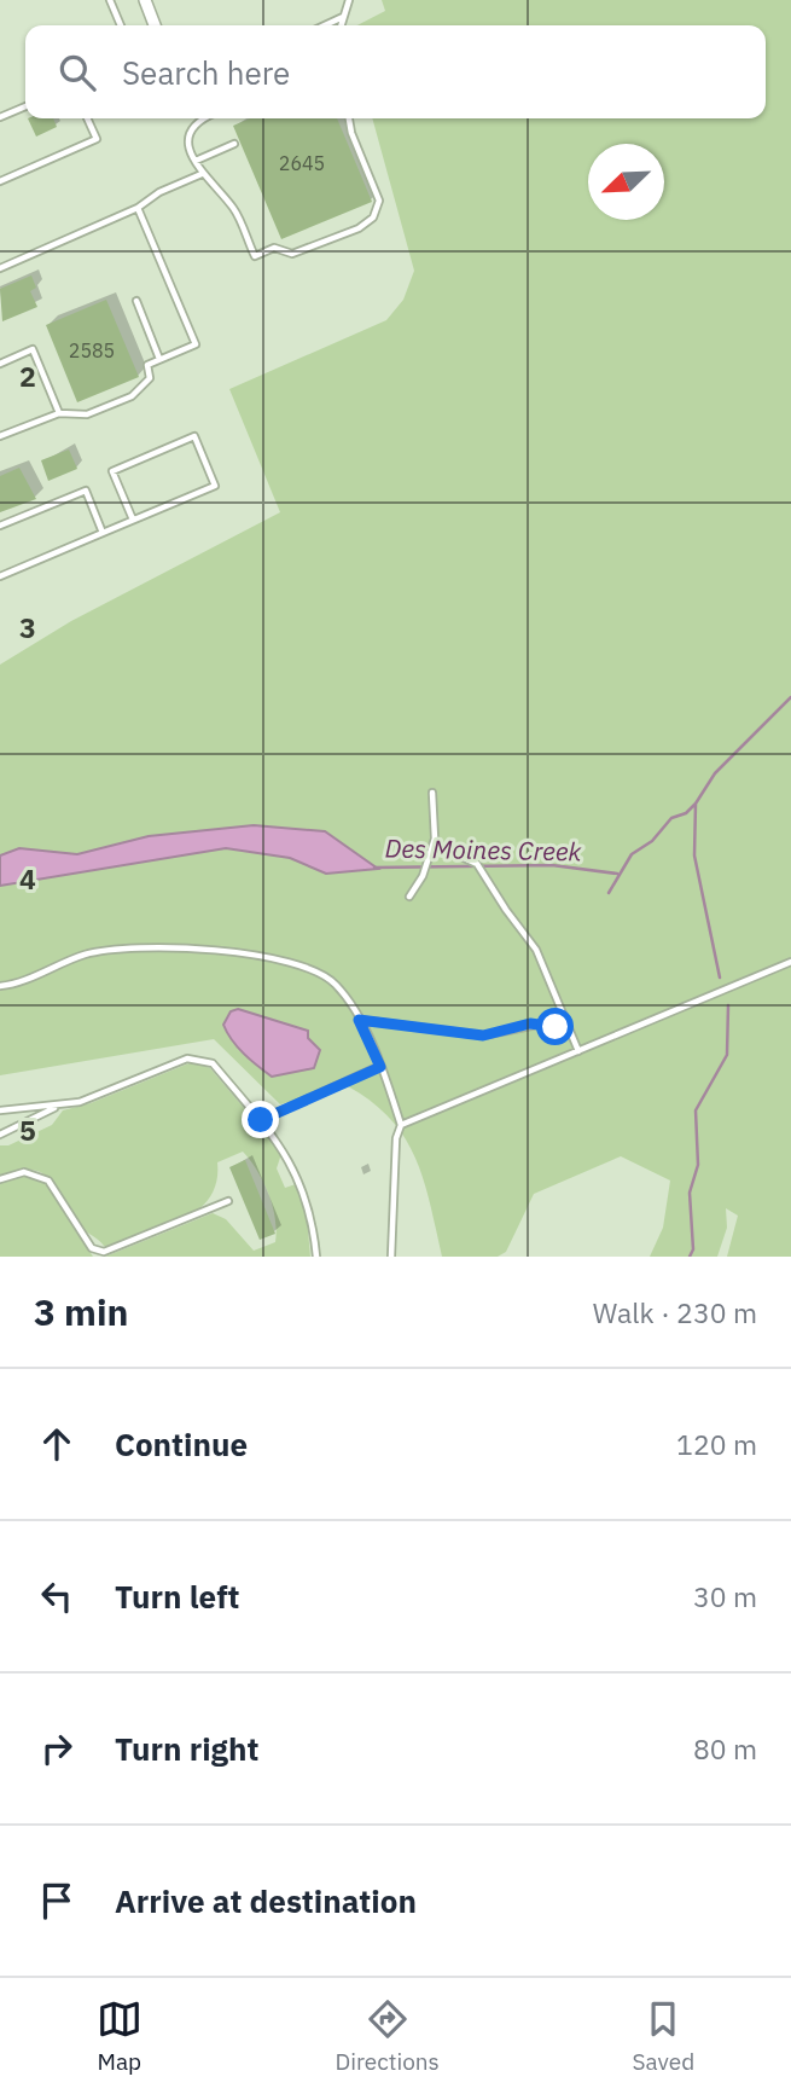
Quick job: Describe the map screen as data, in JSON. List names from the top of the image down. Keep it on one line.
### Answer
{"water":["Des Moines Creek"],"house_numbers":["2645","2585"],"north":"bottom left","page":{"search":"Search here","heading":["3 min","Walk · 230 m"],"list":[["Continue","120 m"],["Turn left","30 m"],["Turn right","80 m"],"Arrive at destination"],"nav":["Map","Directions","Saved"]},"grid":{"rows":["2","3","4","5"]}}
